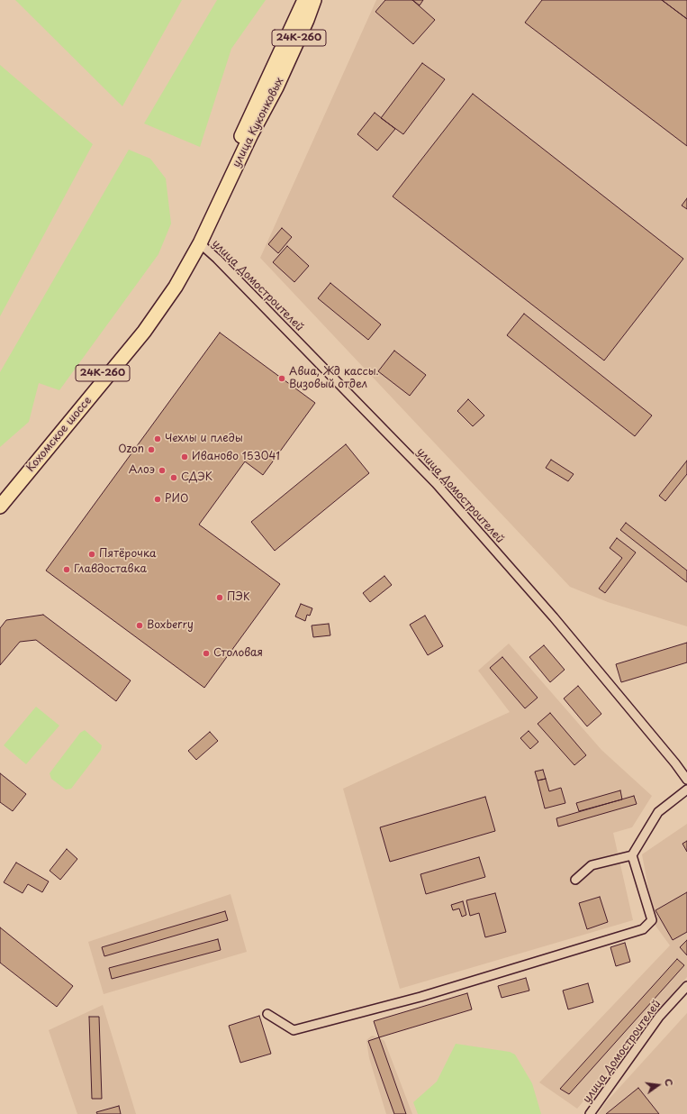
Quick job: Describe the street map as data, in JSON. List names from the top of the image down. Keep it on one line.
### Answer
{"streets":{"main road":["24К-260","улица Куконковых","Кохомское шоссе"],"street":["улица Домостроителей"]},"crossings":[["улица Куконковых","улица Домостроителей"],["улица Куконковых","Кохомское шоссе"],["улица Домостроителей","Кохомское шоссе"]],"places":["Авиа, Жд кассы. Визовый отдел","Чехлы и пледы","Ozon","Иваново 153041","Алоэ","СДЭК","РИО","Пятёрочка","Главдоставка","ПЭК","Boxberry","Столовая"],"north":"right"}
